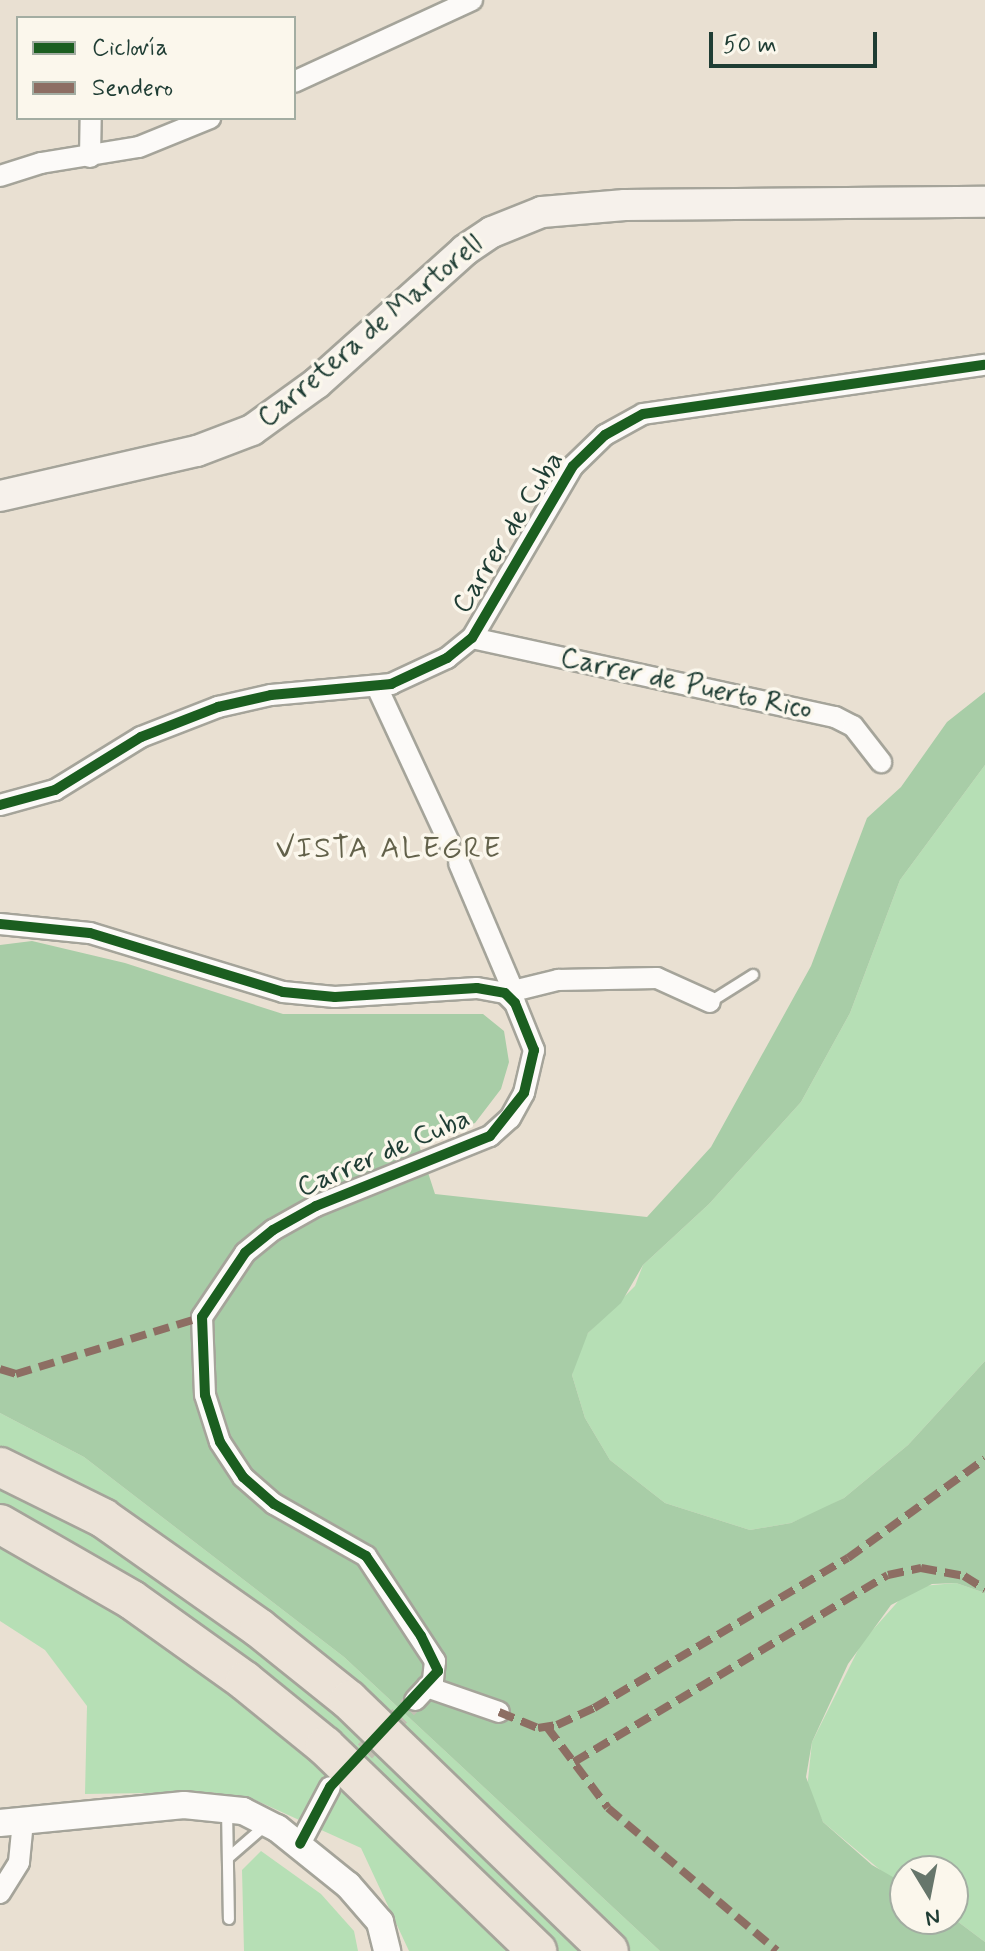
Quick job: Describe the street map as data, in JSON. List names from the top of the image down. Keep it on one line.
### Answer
{"streets":{"main road":["Carretera de Martorell"],"street":["Carrer de Cuba","Carrer de Puerto Rico"]},"crossings":[["Carrer de Cuba","Carrer de Puerto Rico"]],"districts":["VISTA ALEGRE"],"legend":["Ciclovía","Sendero"],"scale_bar":"50 m","north":"bottom"}
